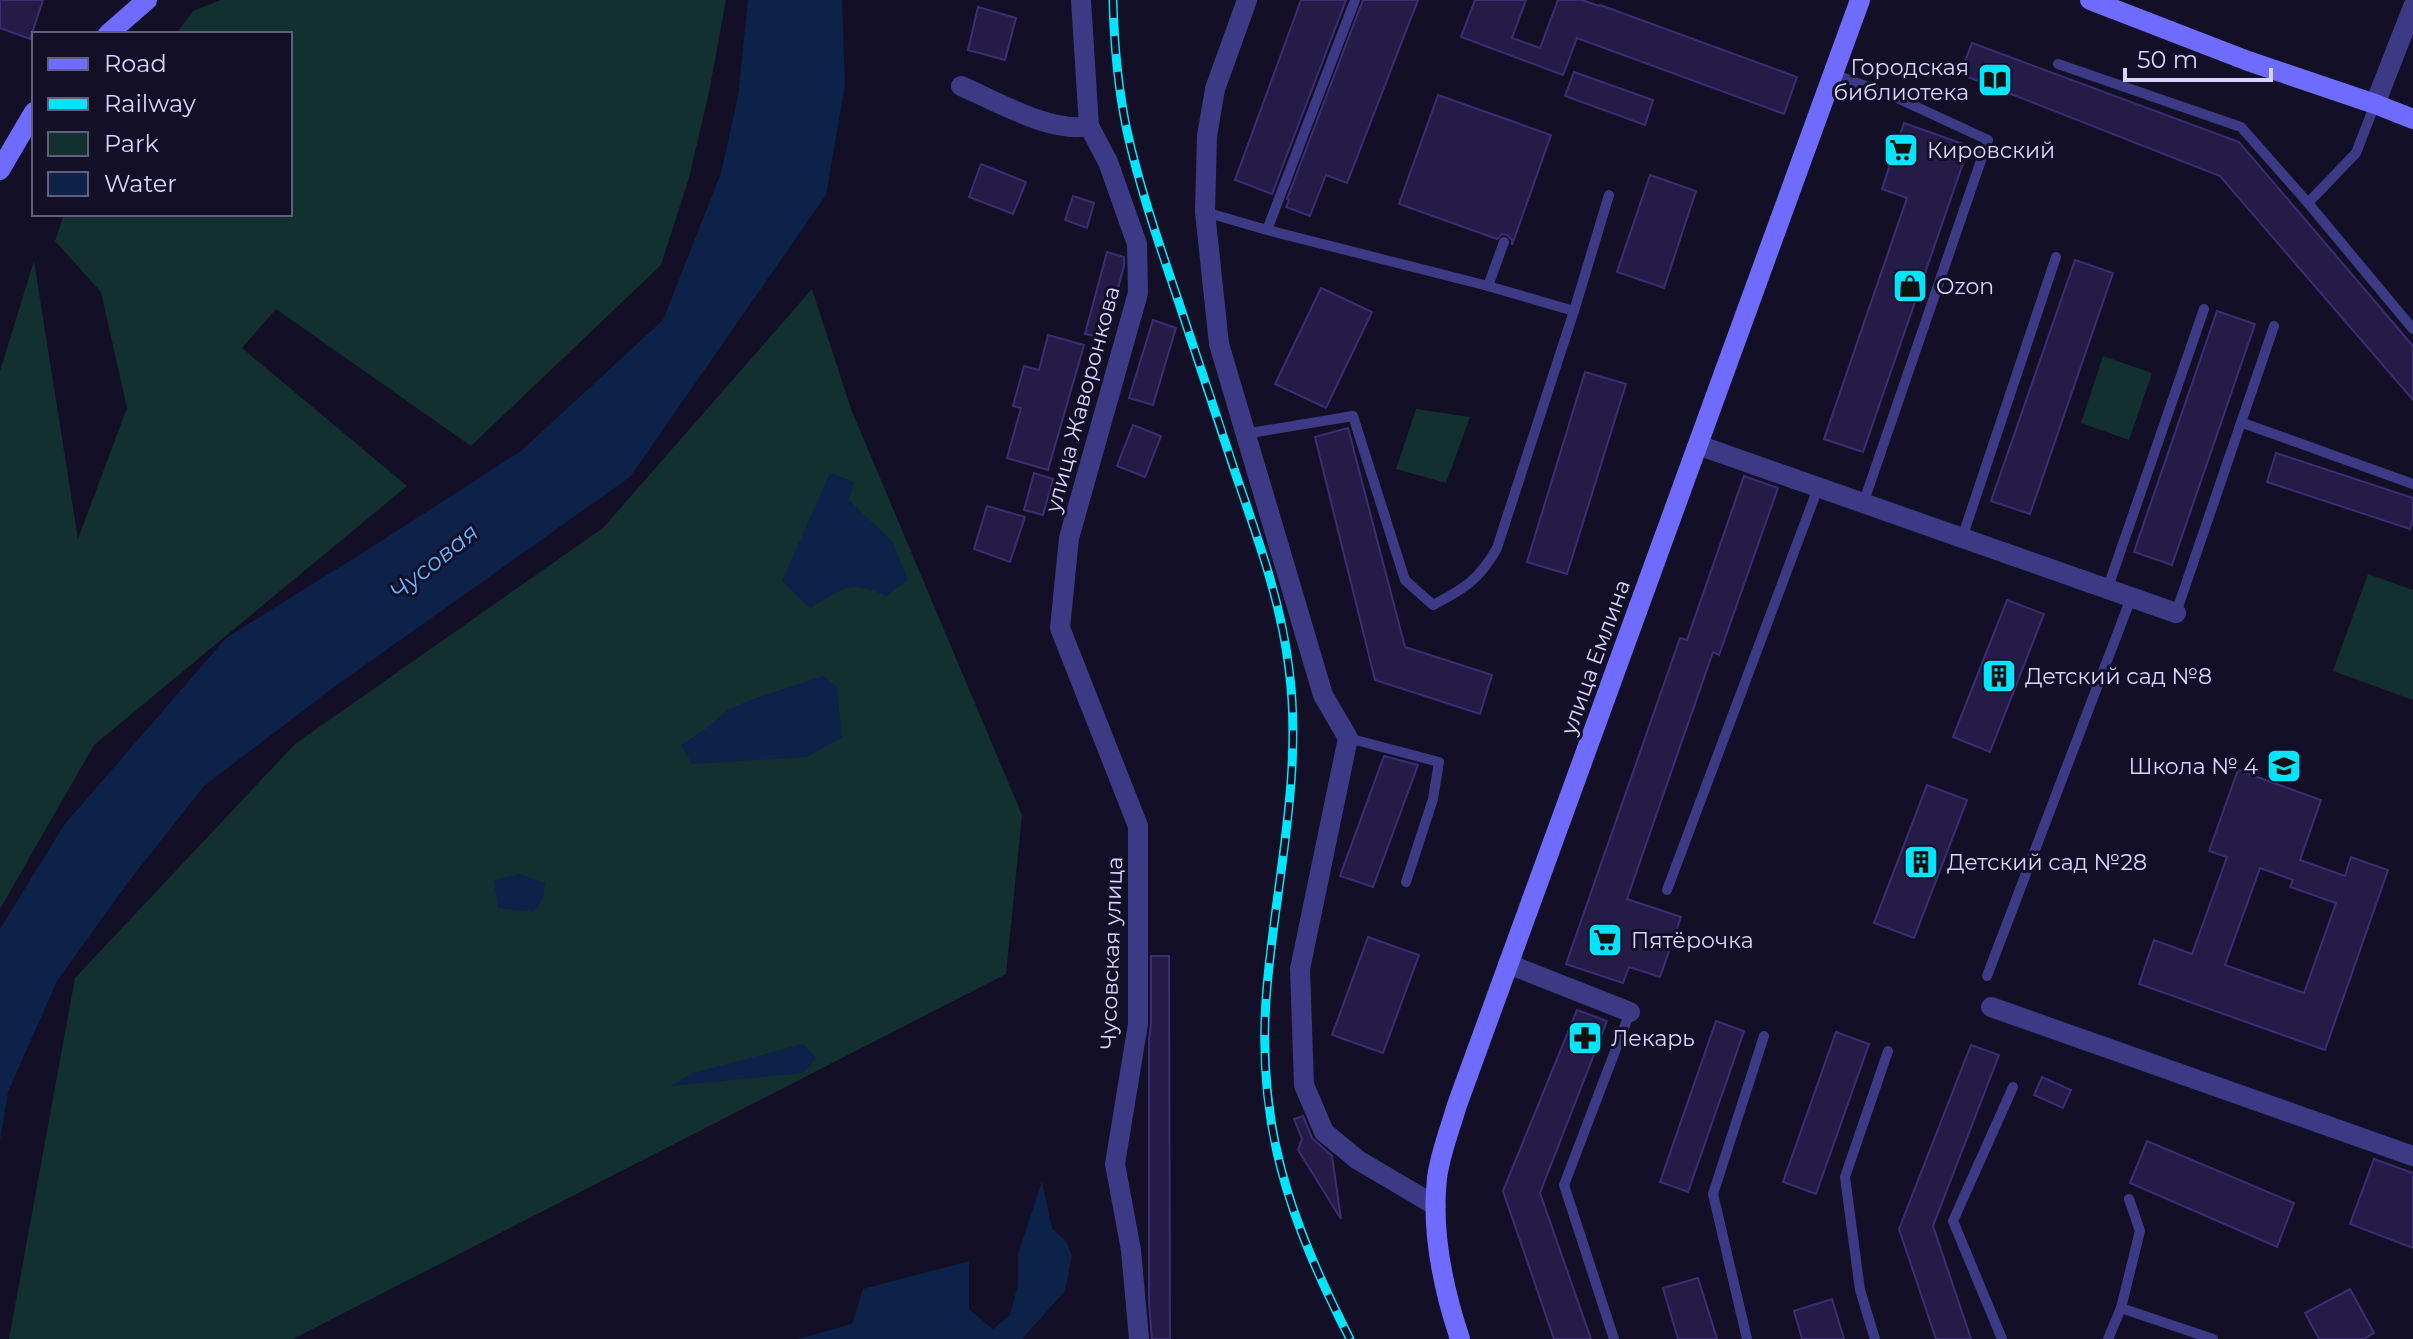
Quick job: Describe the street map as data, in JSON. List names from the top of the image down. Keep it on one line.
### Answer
{"streets":{"street":["улица Жаворонкова","улица Емлина","Чусовская улица"]},"crossings":[["улица Жаворонкова","Чусовская улица"]],"water":["Чусовая"],"places":{"library":["Городская библиотека"],"supermarket":["Кировский","Пятёрочка"],"shop":["Ozon"],"building":["Детский сад №8","Детский сад №28"],"school or university":["Школа № 4"],"pharmacy":["Лекарь"]},"legend":["Road","Railway","Park","Water"],"scale_bar":"50 m"}
